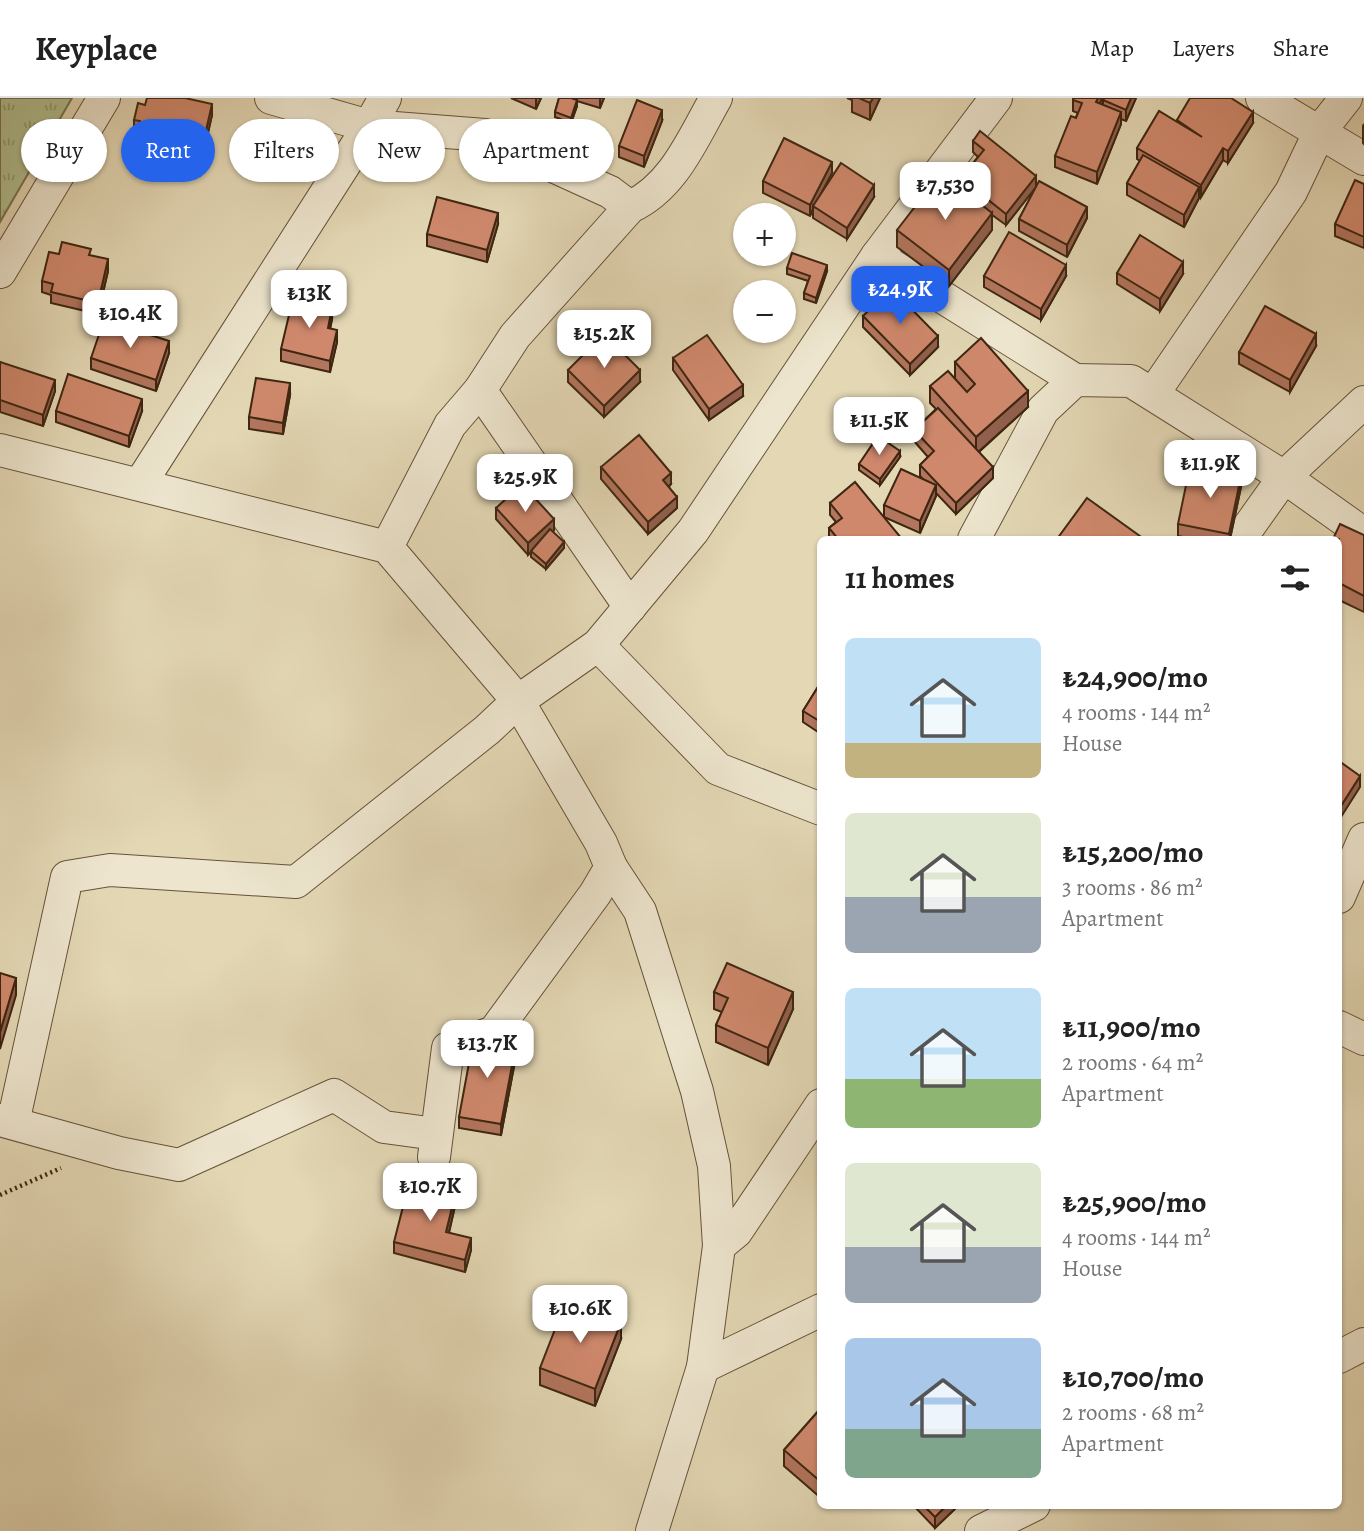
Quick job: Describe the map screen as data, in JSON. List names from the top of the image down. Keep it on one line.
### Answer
{"page":{"header":"Keyplace","nav":["Map","Layers","Share"],"chip":["Buy","Rent","Filters","New","Apartment"],"price":["₺7,530","₺24.9K","₺13K","₺10.4K","₺15.2K","₺11.5K","₺11.9K","₺25.9K","₺13.7K","₺10.7K","₺10.6K"],"map_buttons":["+","−"],"heading":"11 homes","list":[{"name":"₺24,900/mo","note":"4 rooms · 144 m² · House"},{"name":"₺15,200/mo","note":"3 rooms · 86 m² · Apartment"},{"name":"₺11,900/mo","note":"2 rooms · 64 m² · Apartment"},{"name":"₺25,900/mo","note":"4 rooms · 144 m² · House"},{"name":"₺10,700/mo","note":"2 rooms · 68 m² · Apartment"}]}}
